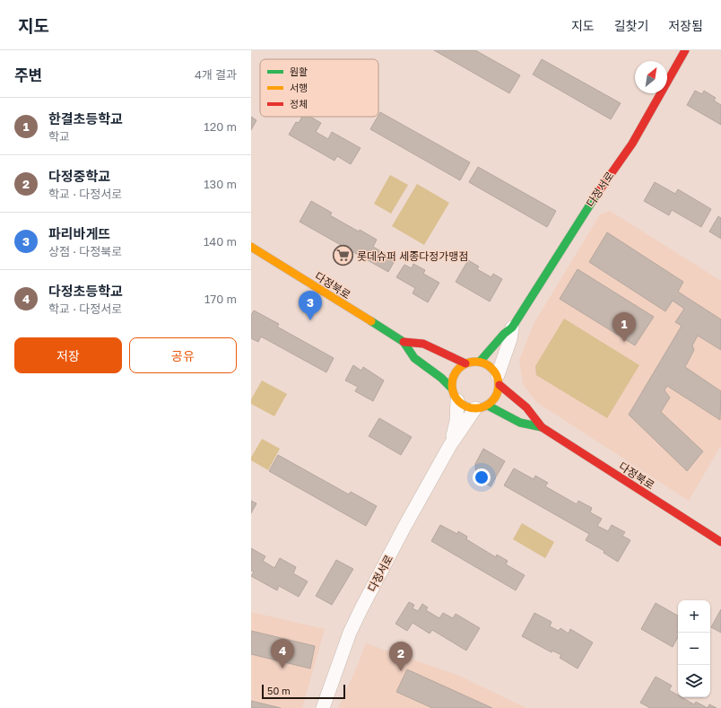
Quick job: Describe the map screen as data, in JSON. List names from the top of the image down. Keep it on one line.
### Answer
{"streets":{"street":["다정서로","다정북로"]},"places":{"supermarket":["롯데슈퍼 세종다정가맹점"]},"legend":["원활","서행","정체"],"scale_bar":"50 m","north":"top right","page":{"header":"지도","nav":["지도","길찾기","저장됨"],"heading":["주변","4개 결과"],"list":[{"mark":"1","name":"한결초등학교","note":"학교","value":"120 m"},{"mark":"2","name":"다정중학교","note":"학교 · 다정서로","value":"130 m"},{"mark":"3","name":"파리바게뜨","note":"상점 · 다정북로","value":"140 m"},{"mark":"4","name":"다정초등학교","note":"학교 · 다정서로","value":"170 m"}],"pins":["3","1","4","2"],"buttons":["저장","공유"],"map_buttons":["+","−"],"scale":"50 m"}}
